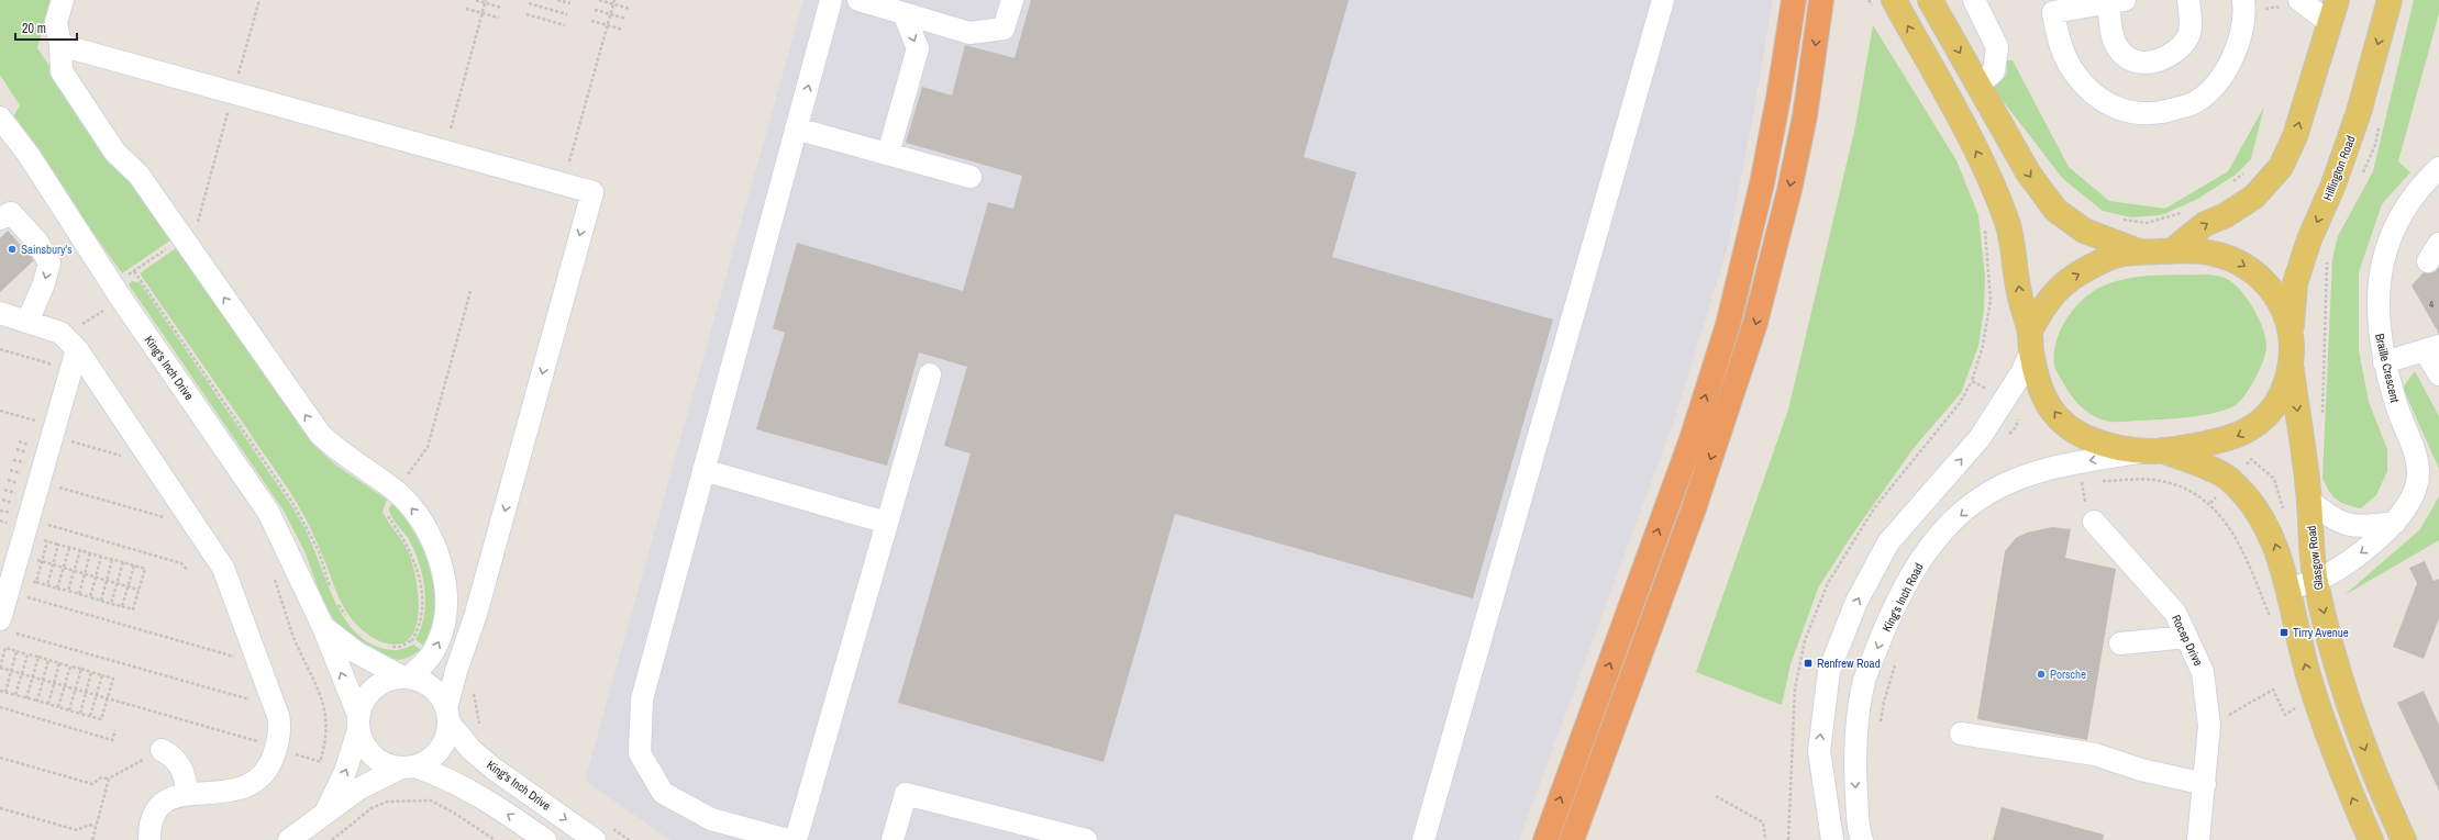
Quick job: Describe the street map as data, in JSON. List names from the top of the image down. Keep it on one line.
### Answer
{"streets":{"main road":["Hillington Road","Glasgow Road"],"street":["King's Inch Drive","Braille Crescent","King's Inch Road","Rocep Drive"]},"crossings":[["Braille Crescent","Glasgow Road"]],"places":{"other":["Sainsbury's","Porsche"],"transit":["Tirry Avenue","Renfrew Road"]},"house_numbers":["4"],"scale_bar":"20 m"}
